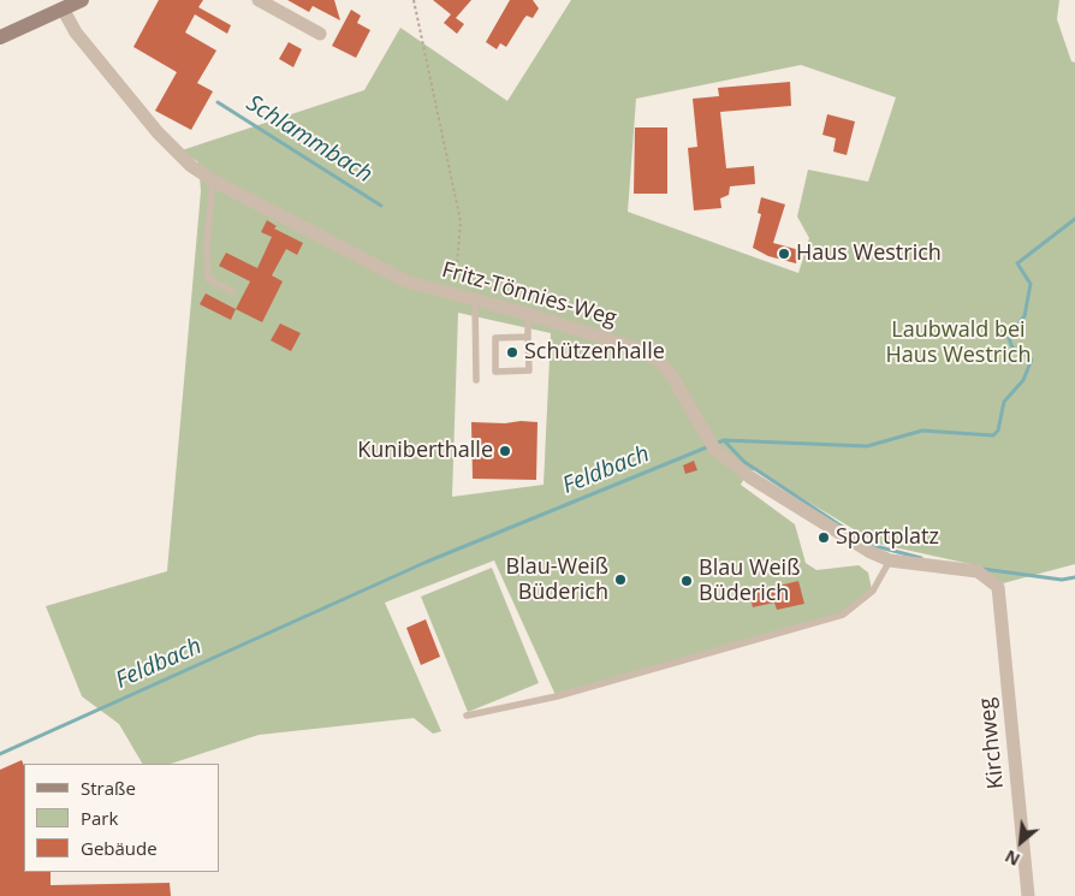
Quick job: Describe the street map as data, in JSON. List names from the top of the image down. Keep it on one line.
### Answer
{"streets":{"street":["Fritz-Tönnies-Weg","Kirchweg"]},"crossings":[["Fritz-Tönnies-Weg","Kirchweg"]],"water":["Schlammbach","Feldbach"],"parks":["Laubwald bei Haus Westrich"],"places":["Haus Westrich","Schützenhalle","Kuniberthalle","Sportplatz","Blau-Weiß Büderich","Blau Weiß Büderich"],"legend":["Straße","Park","Gebäude"],"north":"bottom left"}
